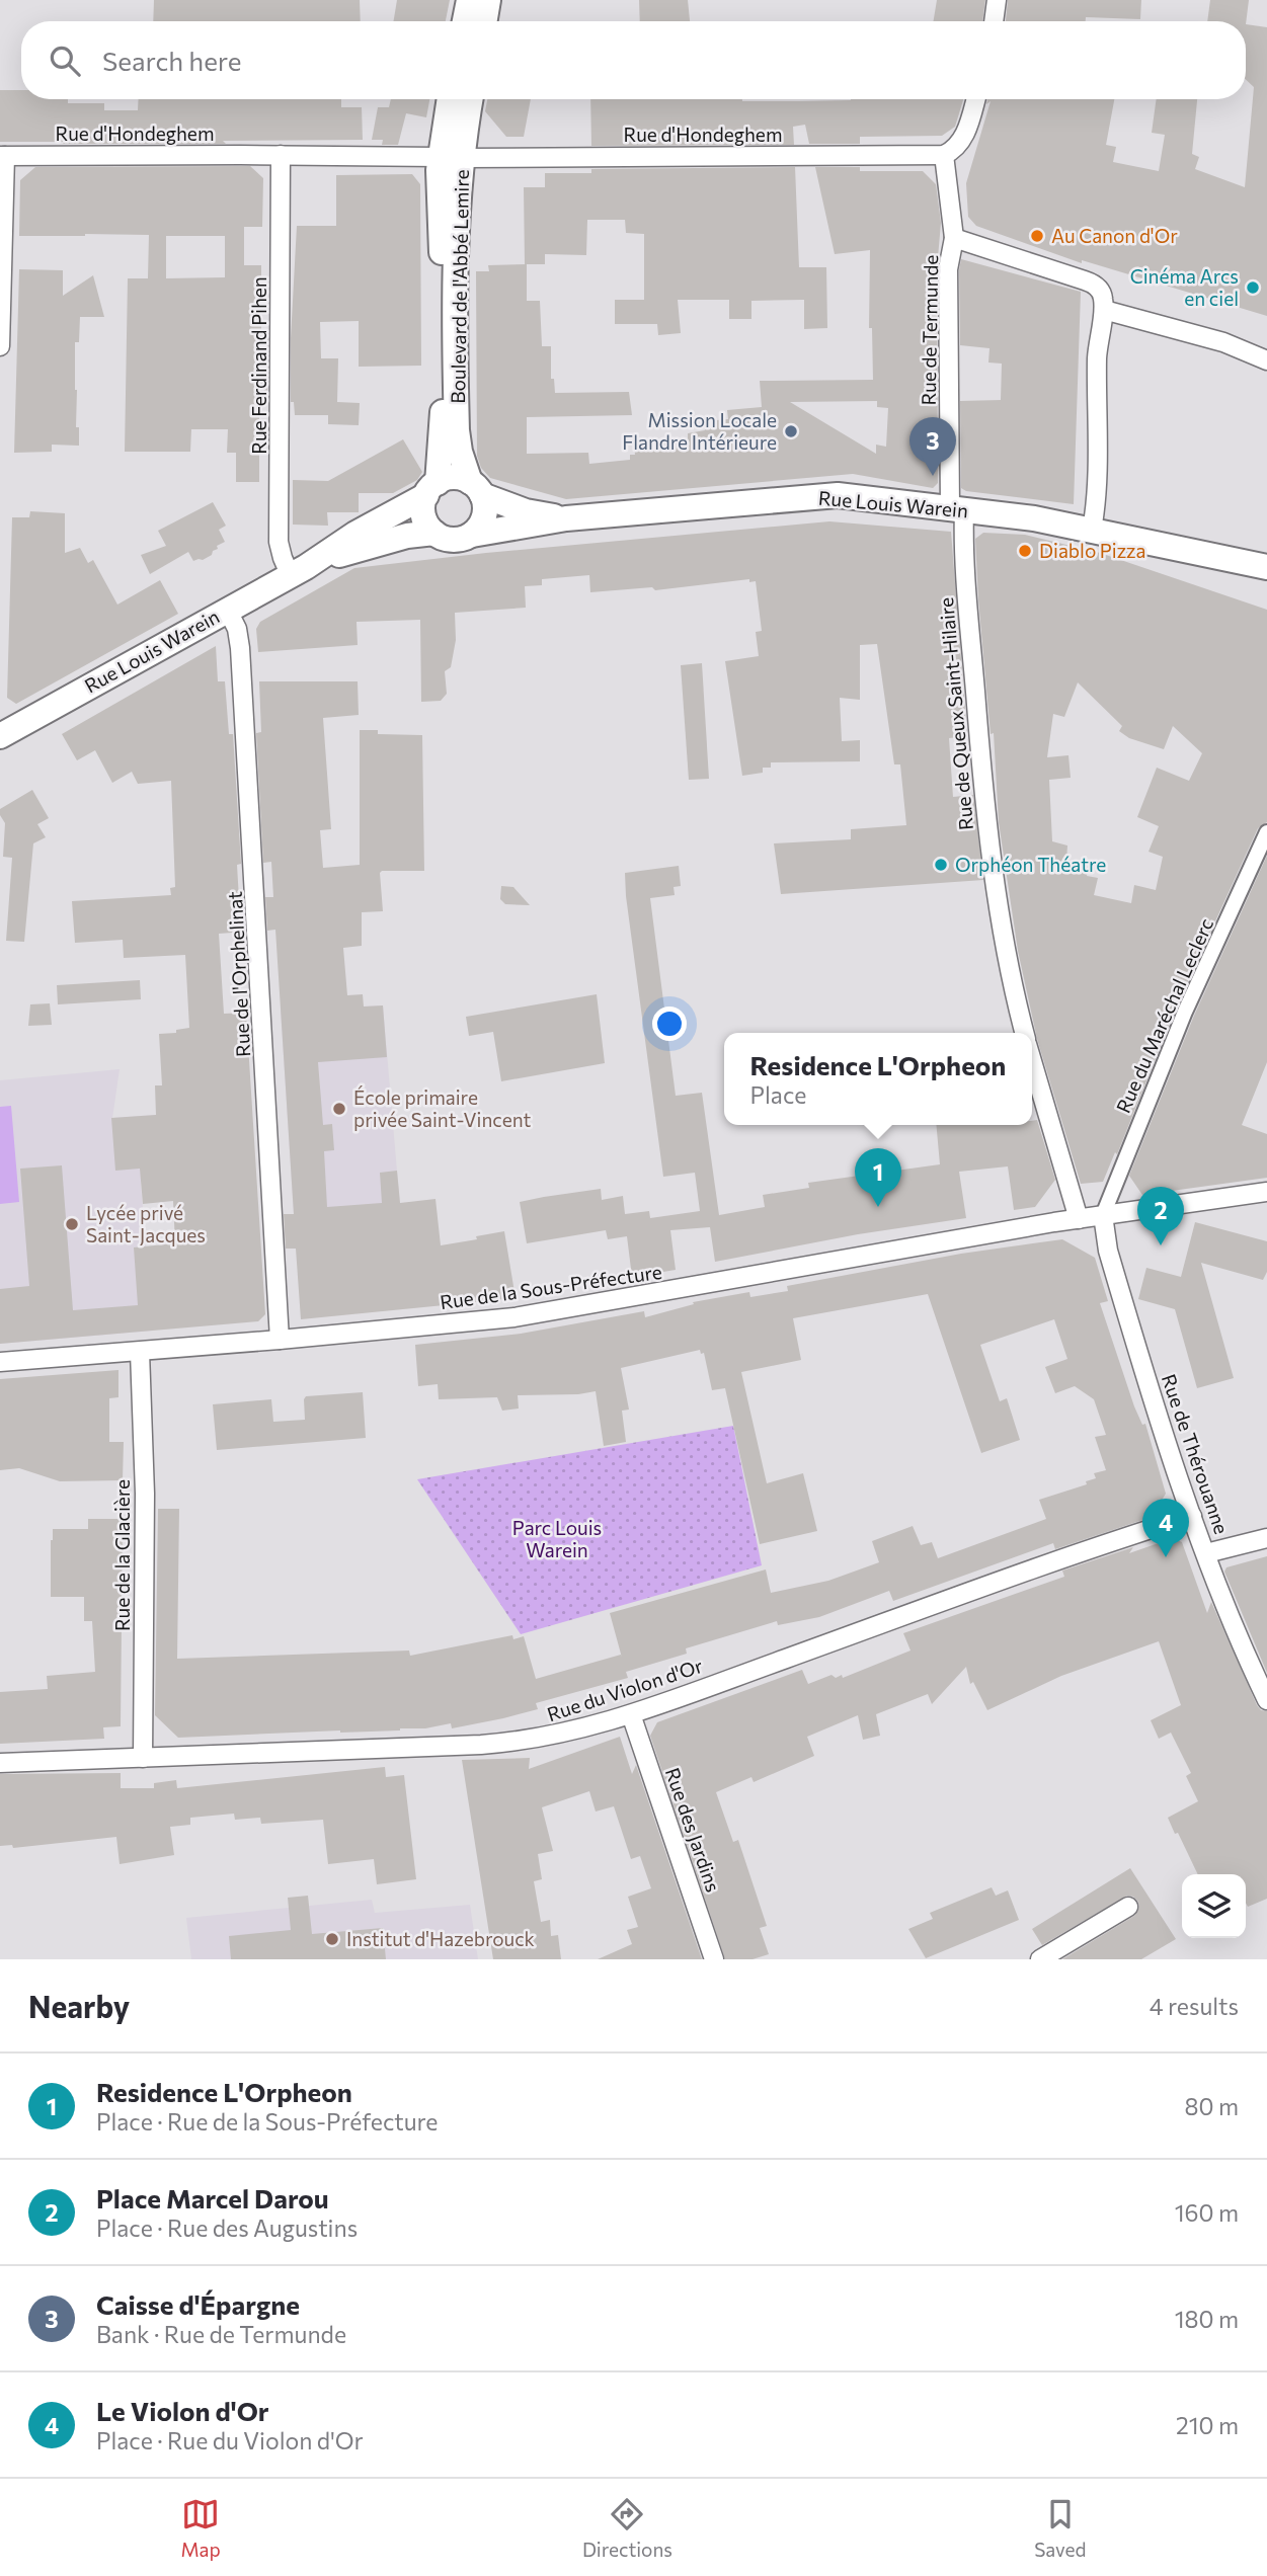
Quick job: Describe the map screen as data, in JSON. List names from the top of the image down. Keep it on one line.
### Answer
{"streets":{"main road":["Boulevard de l'Abbé Lemire","Rue Louis Warein"],"street":["Rue d'Hondeghem","Rue de Termunde","Rue Ferdinand Pihen","Rue de Queux Saint-Hilaire","Rue de l'Orphelinat","Rue du Maréchal Leclerc","Rue de la Sous-Préfecture","Rue de Thérouanne","Rue de la Glacière","Rue du Violon d'Or","Rue des Jardins"]},"crossings":[["Rue d'Hondeghem","Boulevard de l'Abbé Lemire"],["Rue d'Hondeghem","Rue de Termunde"],["Rue d'Hondeghem","Rue Ferdinand Pihen"],["Boulevard de l'Abbé Lemire","Rue Louis Warein"],["Rue de Termunde","Rue Louis Warein"],["Rue de Termunde","Rue de Queux Saint-Hilaire"],["Rue Ferdinand Pihen","Rue Louis Warein"],["Rue Louis Warein","Rue de Queux Saint-Hilaire"],["Rue Louis Warein","Rue de l'Orphelinat"],["Rue de Queux Saint-Hilaire","Rue de la Sous-Préfecture"],["Rue de l'Orphelinat","Rue de la Sous-Préfecture"],["Rue du Maréchal Leclerc","Rue de la Sous-Préfecture"],["Rue du Maréchal Leclerc","Rue de Thérouanne"],["Rue de la Sous-Préfecture","Rue de Thérouanne"],["Rue de la Sous-Préfecture","Rue de la Glacière"],["Rue de Thérouanne","Rue du Violon d'Or"],["Rue de la Glacière","Rue du Violon d'Or"],["Rue du Violon d'Or","Rue des Jardins"]],"parks":["Parc Louis Warein"],"places":["Au Canon d'Or","Cinéma Arcs en ciel","Mission Locale Flandre Intérieure","Diablo Pizza","Orphéon Théatre","École primaire privée Saint-Vincent","Lycée privé Saint-Jacques","Institut d'Hazebrouck"],"page":{"search":"Search here","pins":["3","1","2","4"],"popup":["Residence L'Orpheon","Place"],"heading":["Nearby","4 results"],"list":[{"mark":"1","name":"Residence L'Orpheon","note":"Place · Rue de la Sous-Préfecture","value":"80 m"},{"mark":"2","name":"Place Marcel Darou","note":"Place · Rue des Augustins","value":"160 m"},{"mark":"3","name":"Caisse d'Épargne","note":"Bank · Rue de Termunde","value":"180 m"},{"mark":"4","name":"Le Violon d'Or","note":"Place · Rue du Violon d'Or","value":"210 m"}],"nav":["Map","Directions","Saved"]}}
